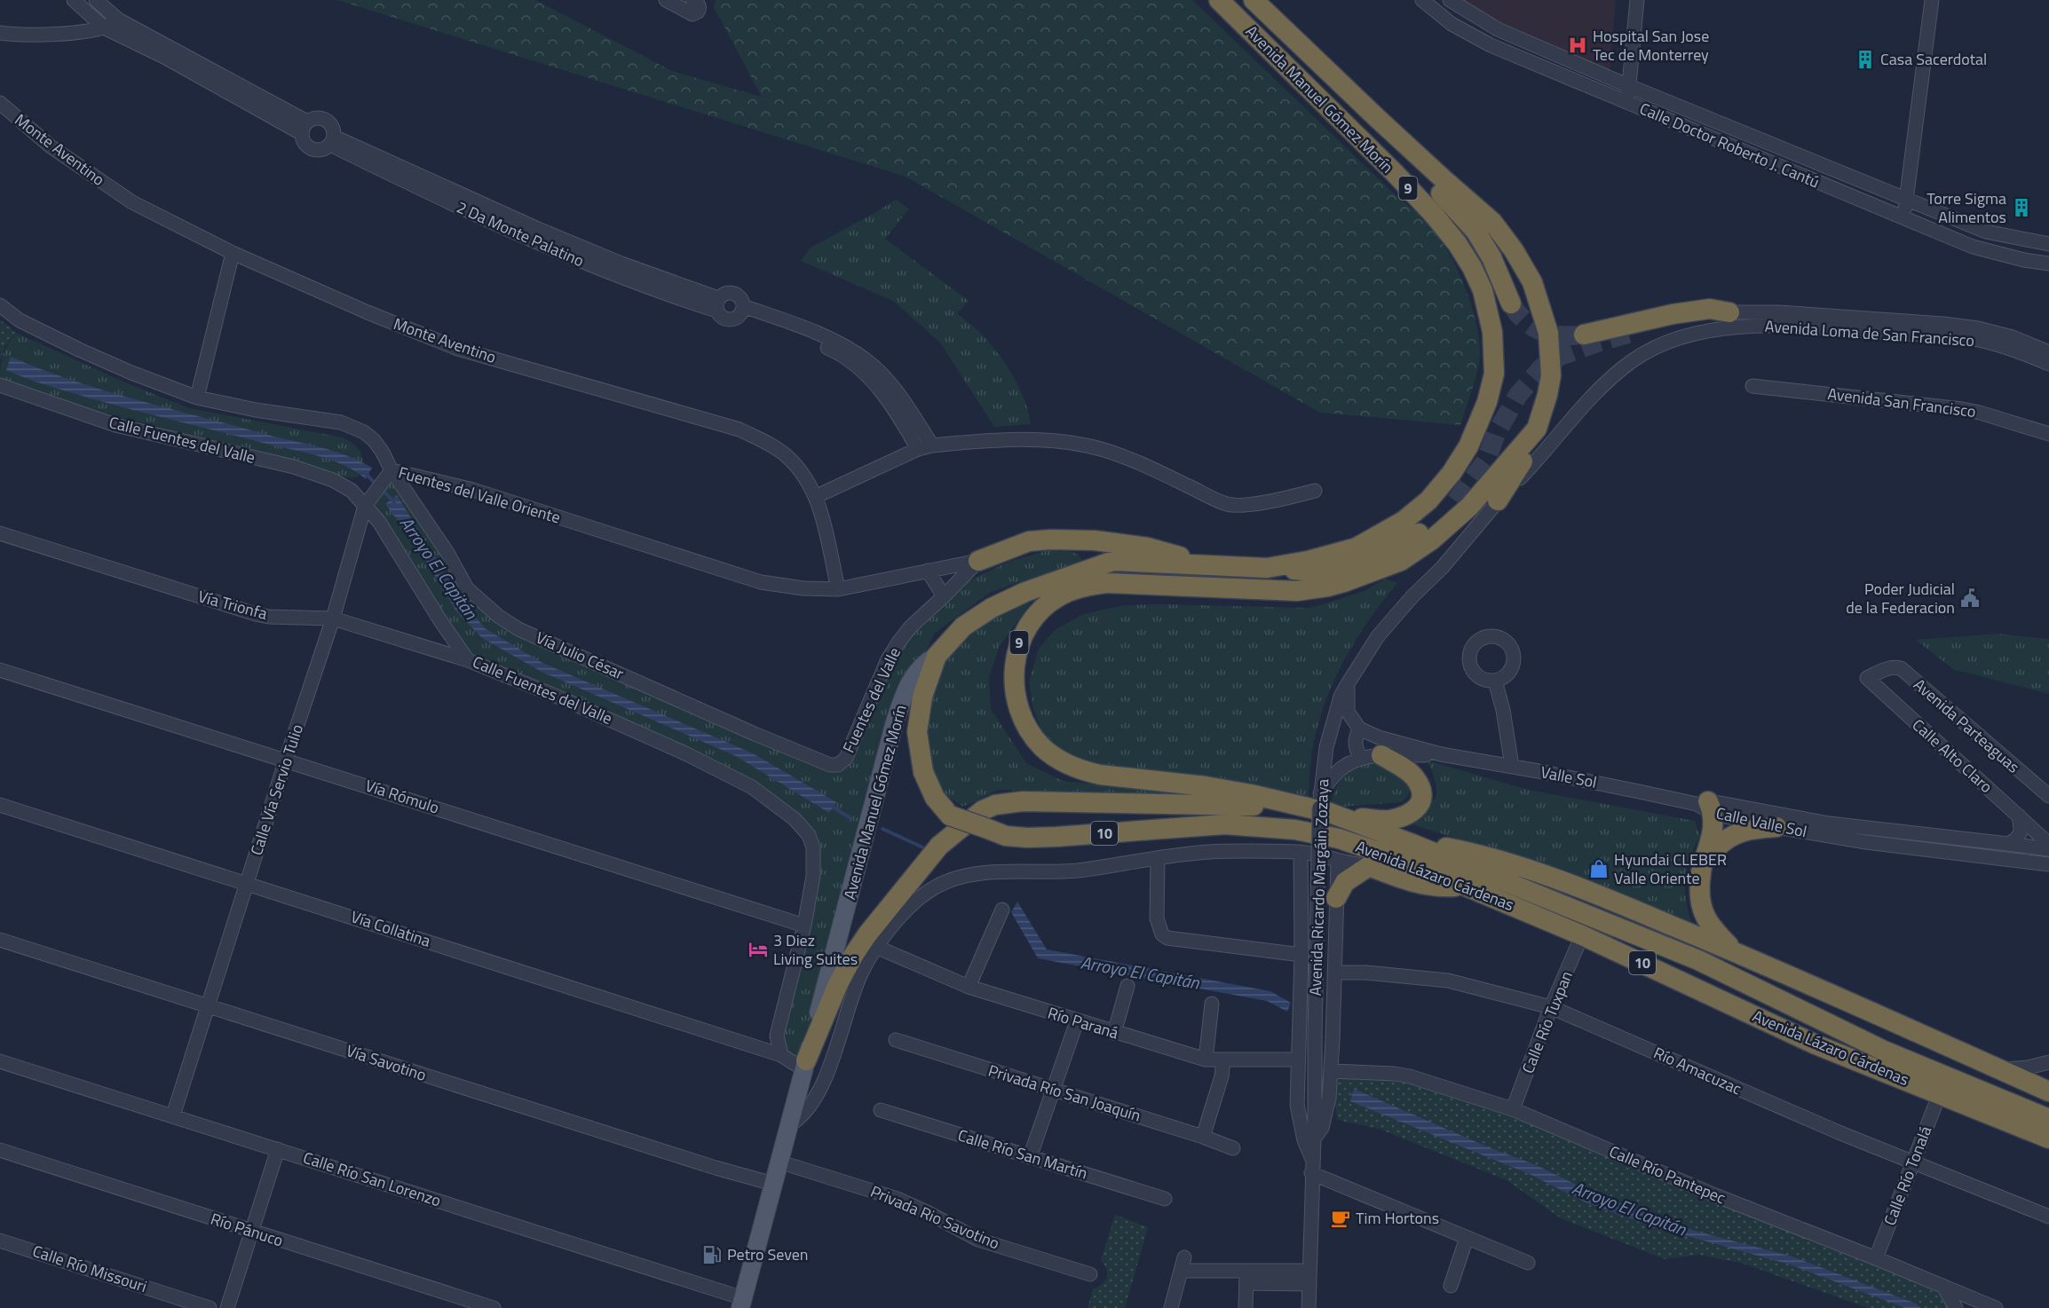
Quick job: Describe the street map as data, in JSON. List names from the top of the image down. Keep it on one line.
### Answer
{"streets":{"highway":["Avenida Manuel Gómez Morín","9","10","Avenida Lázaro Cárdenas"],"street":["Calle Doctor Roberto J. Cantú","Monte Aventino","2 Da Monte Palatino","Avenida Loma de San Francisco","Avenida San Francisco","Calle Fuentes del Valle","Fuentes del Valle Oriente","Vía Trionfa","Vía Julio César","Fuentes del Valle","Avenida Parteaguas","Calle Alto Claro","Valle Sol","Calle Vía Servio Tulio","Vía Rómulo","Calle Valle Sol","Avenida Ricardo Margáin Zozaya","Vía Collatina","Calle Río Tuxpan","Río Paraná","Vía Savotino","Río Amacuzac","Privada Río San Joaquín","Calle Río San Martín","Calle Río Pantepec","Calle Río Tonalá","Calle Río San Lorenzo","Privada Rio Savotino","Río Pánuco","Calle Río Missouri"]},"crossings":[["Avenida Manuel Gómez Morín","Valle Sol"],["Avenida Manuel Gómez Morín","Avenida Lázaro Cárdenas"],["Avenida Manuel Gómez Morín","Avenida Ricardo Margáin Zozaya"],["Avenida Manuel Gómez Morín","Vía Savotino"],["Avenida Manuel Gómez Morín","Calle Río San Lorenzo"],["Avenida Manuel Gómez Morín","Privada Rio Savotino"],["Monte Aventino","Fuentes del Valle Oriente"],["Avenida Loma de San Francisco","Avenida Ricardo Margáin Zozaya"],["Calle Fuentes del Valle","Vía Trionfa"],["Calle Fuentes del Valle","Calle Vía Servio Tulio"],["Calle Fuentes del Valle","Vía Rómulo"],["Calle Fuentes del Valle","Vía Collatina"],["Fuentes del Valle Oriente","Vía Julio César"],["Fuentes del Valle Oriente","Fuentes del Valle"],["Fuentes del Valle Oriente","Calle Vía Servio Tulio"],["Vía Trionfa","Calle Vía Servio Tulio"],["Vía Julio César","Fuentes del Valle"],["Vía Julio César","Calle Vía Servio Tulio"],["Avenida Parteaguas","Calle Alto Claro"],["Valle Sol","Calle Valle Sol"],["Valle Sol","Avenida Lázaro Cárdenas"],["Valle Sol","Avenida Ricardo Margáin Zozaya"],["Calle Vía Servio Tulio","Vía Rómulo"],["Calle Vía Servio Tulio","Vía Collatina"],["Calle Vía Servio Tulio","Vía Savotino"],["Calle Vía Servio Tulio","Calle Río San Lorenzo"],["Avenida Lázaro Cárdenas","Avenida Ricardo Margáin Zozaya"],["Avenida Lázaro Cárdenas","Calle Río Tuxpan"],["Avenida Lázaro Cárdenas","Calle Río Tonalá"],["Avenida Ricardo Margáin Zozaya","Río Amacuzac"],["Avenida Ricardo Margáin Zozaya","Calle Río Pantepec"],["Calle Río Tuxpan","Río Amacuzac"],["Calle Río Tuxpan","Calle Río Pantepec"],["Río Amacuzac","Calle Río Tonalá"],["Calle Río Pantepec","Calle Río Tonalá"]],"water":["Arroyo El Capitán"],"places":{"hospital":["Hospital San Jose Tec de Monterrey"],"building":["Casa Sacerdotal","Torre Sigma Alimentos"],"public building":["Poder Judicial de la Federacion"],"shop":["Hyundai CLEBER Valle Oriente"],"hotel":["3 Diez Living Suites"],"cafe":["Tim Hortons"],"fuel station":["Petro Seven"]}}
